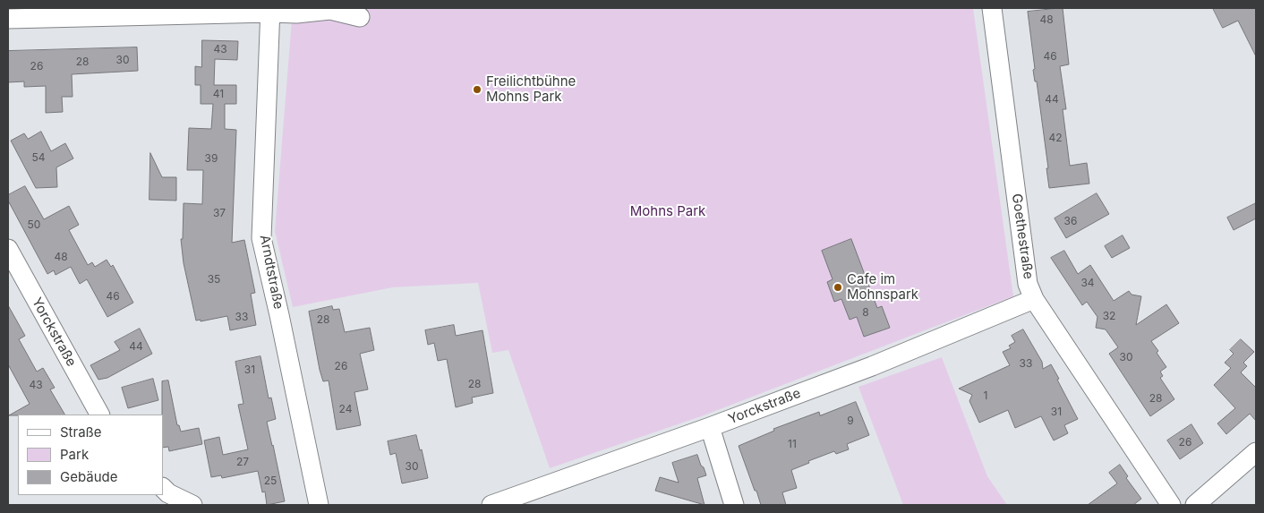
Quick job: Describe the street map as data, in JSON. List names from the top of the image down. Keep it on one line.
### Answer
{"streets":{"street":["Goethestraße","Arndtstraße","Yorckstraße"]},"crossings":[["Goethestraße","Yorckstraße"]],"parks":["Mohns Park"],"places":["Freilichtbühne Mohns Park","Cafe im Mohnspark"],"house_numbers":["48","43","46","30","28","26","41","44","42","54","39","37","36","50","48","35","34","46","8","32","33","28","44","30","33","26","31","28","43","1","28","24","31","9","26","11","27","30","25"],"legend":["Straße","Park","Gebäude"]}
